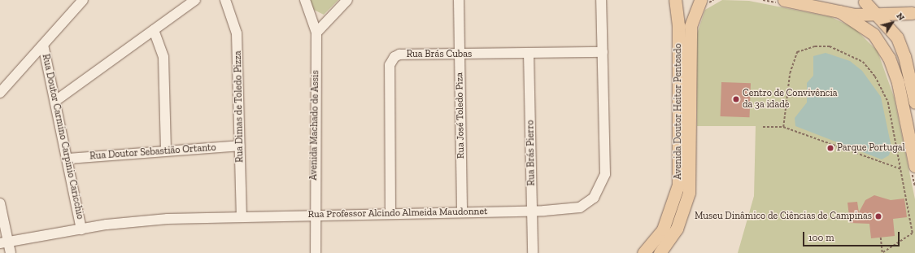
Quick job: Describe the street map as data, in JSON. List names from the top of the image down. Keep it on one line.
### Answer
{"streets":{"main road":["Avenida Doutor Heitor Penteado"],"street":["Rua Brás Cubas","Rua Dimas de Toledo Pizza","Rua José Toledo Piza","Avenida Machado de Assis","Rua Doutor Carmino Carpinio Caricchio","Rua Doutor Sebastião Ortanto","Rua Brás Pierro","Rua Professor Alcindo Almeida Maudonnet"]},"crossings":[["Rua Brás Cubas","Rua José Toledo Piza"],["Rua Brás Cubas","Rua Brás Pierro"],["Rua Brás Cubas","Rua Professor Alcindo Almeida Maudonnet"],["Rua Dimas de Toledo Pizza","Rua Doutor Sebastião Ortanto"],["Rua Dimas de Toledo Pizza","Rua Professor Alcindo Almeida Maudonnet"],["Rua José Toledo Piza","Rua Professor Alcindo Almeida Maudonnet"],["Avenida Machado de Assis","Rua Professor Alcindo Almeida Maudonnet"],["Rua Doutor Carmino Carpinio Caricchio","Rua Doutor Sebastião Ortanto"],["Rua Doutor Carmino Carpinio Caricchio","Rua Professor Alcindo Almeida Maudonnet"],["Rua Brás Pierro","Rua Professor Alcindo Almeida Maudonnet"]],"places":["Centro de Convivência da 3a idade","Parque Portugal","Museu Dinâmico de Ciências de Campinas"],"scale_bar":"100 m","north":"top right"}
